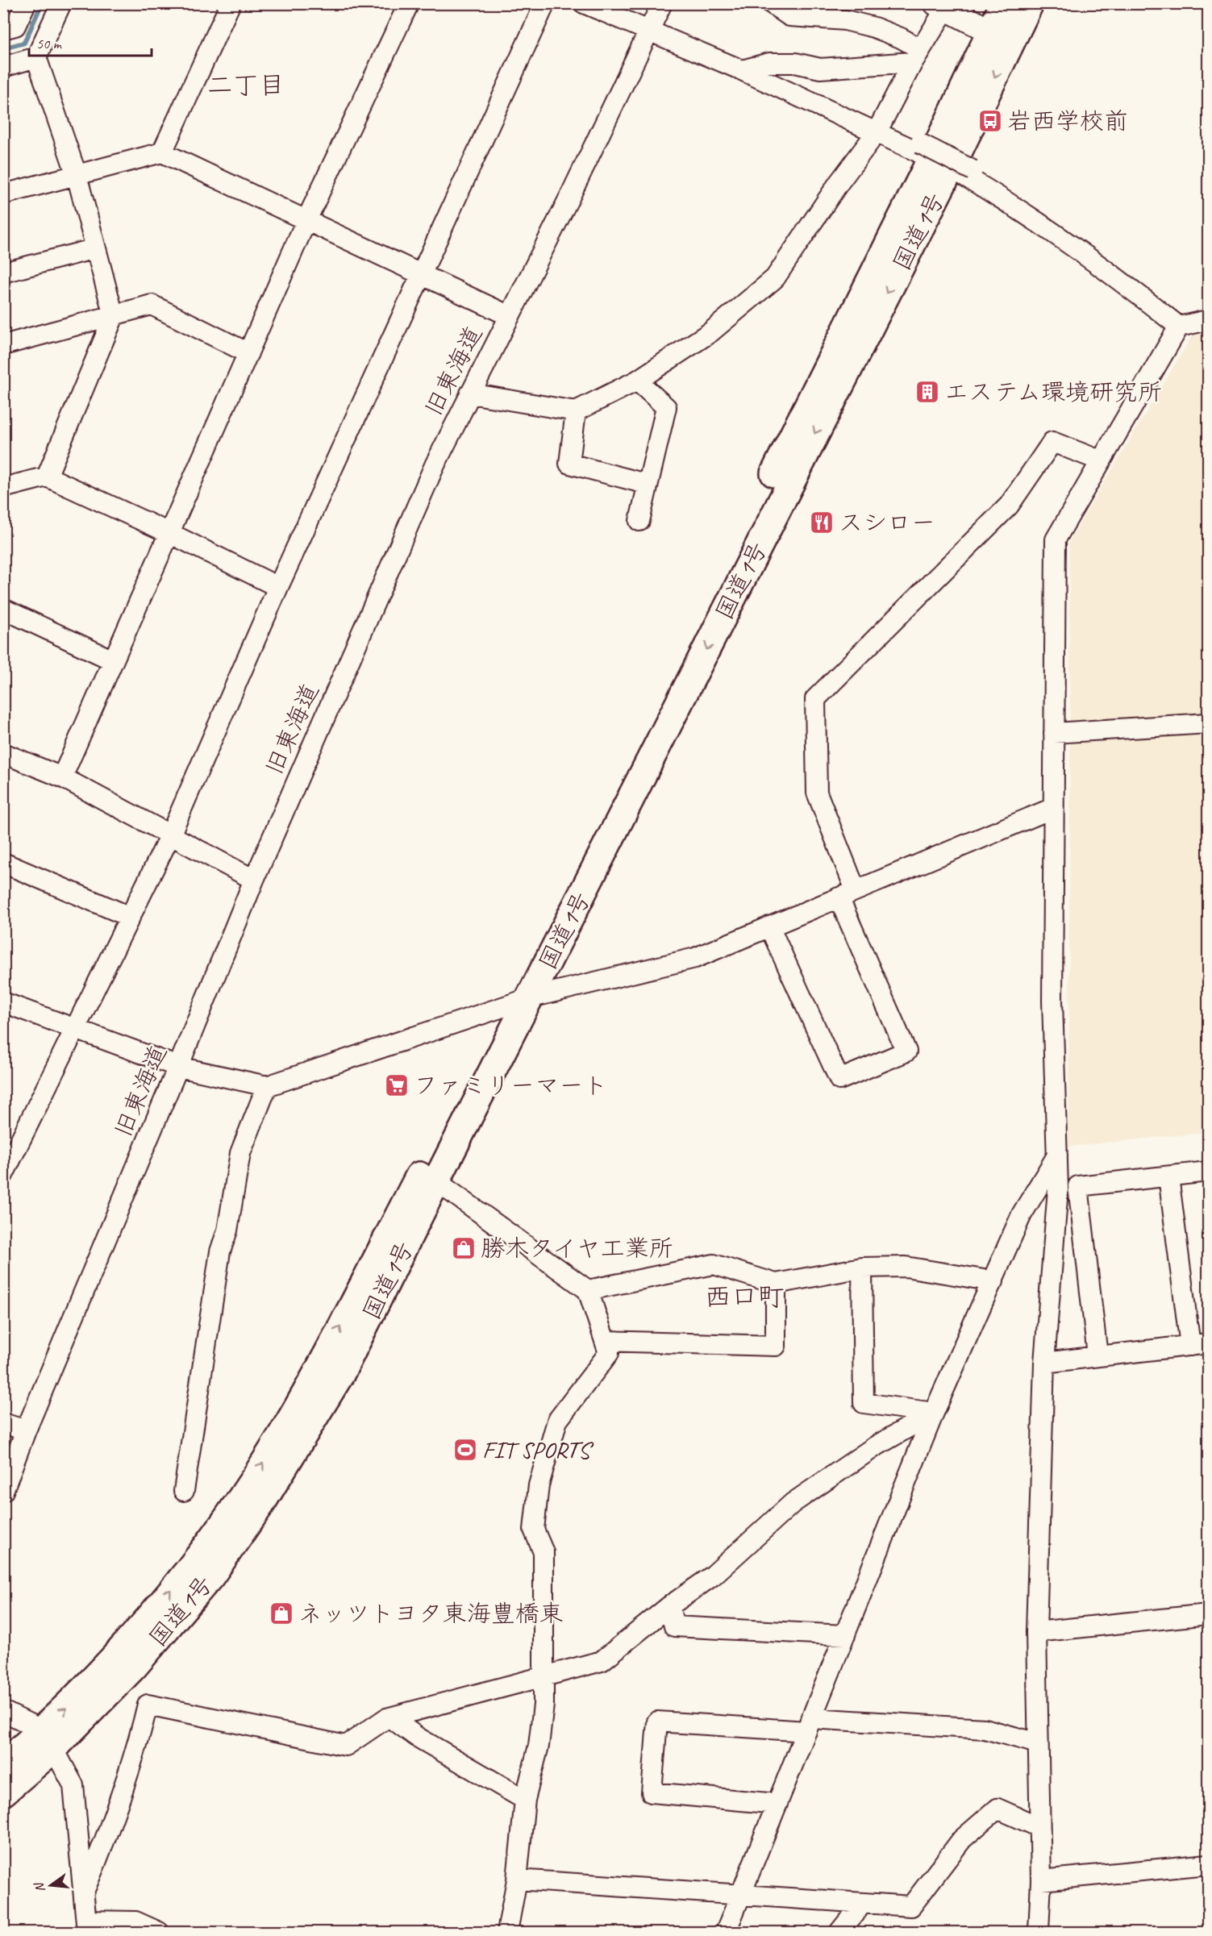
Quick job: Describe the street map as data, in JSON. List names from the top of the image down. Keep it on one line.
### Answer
{"streets":{"highway":["国道1号"],"street":["旧東海道"]},"districts":["二丁目","西口町"],"places":{"bus stop":["岩西学校前"],"building":["エステム環境研究所"],"restaurant":["スシロー"],"supermarket":["ファミリーマート"],"shop":["勝木タイヤ工業所","ネッツトヨタ東海豊橋東"],"sports":["FIT SPORTS"]},"scale_bar":"50 m","north":"left"}
